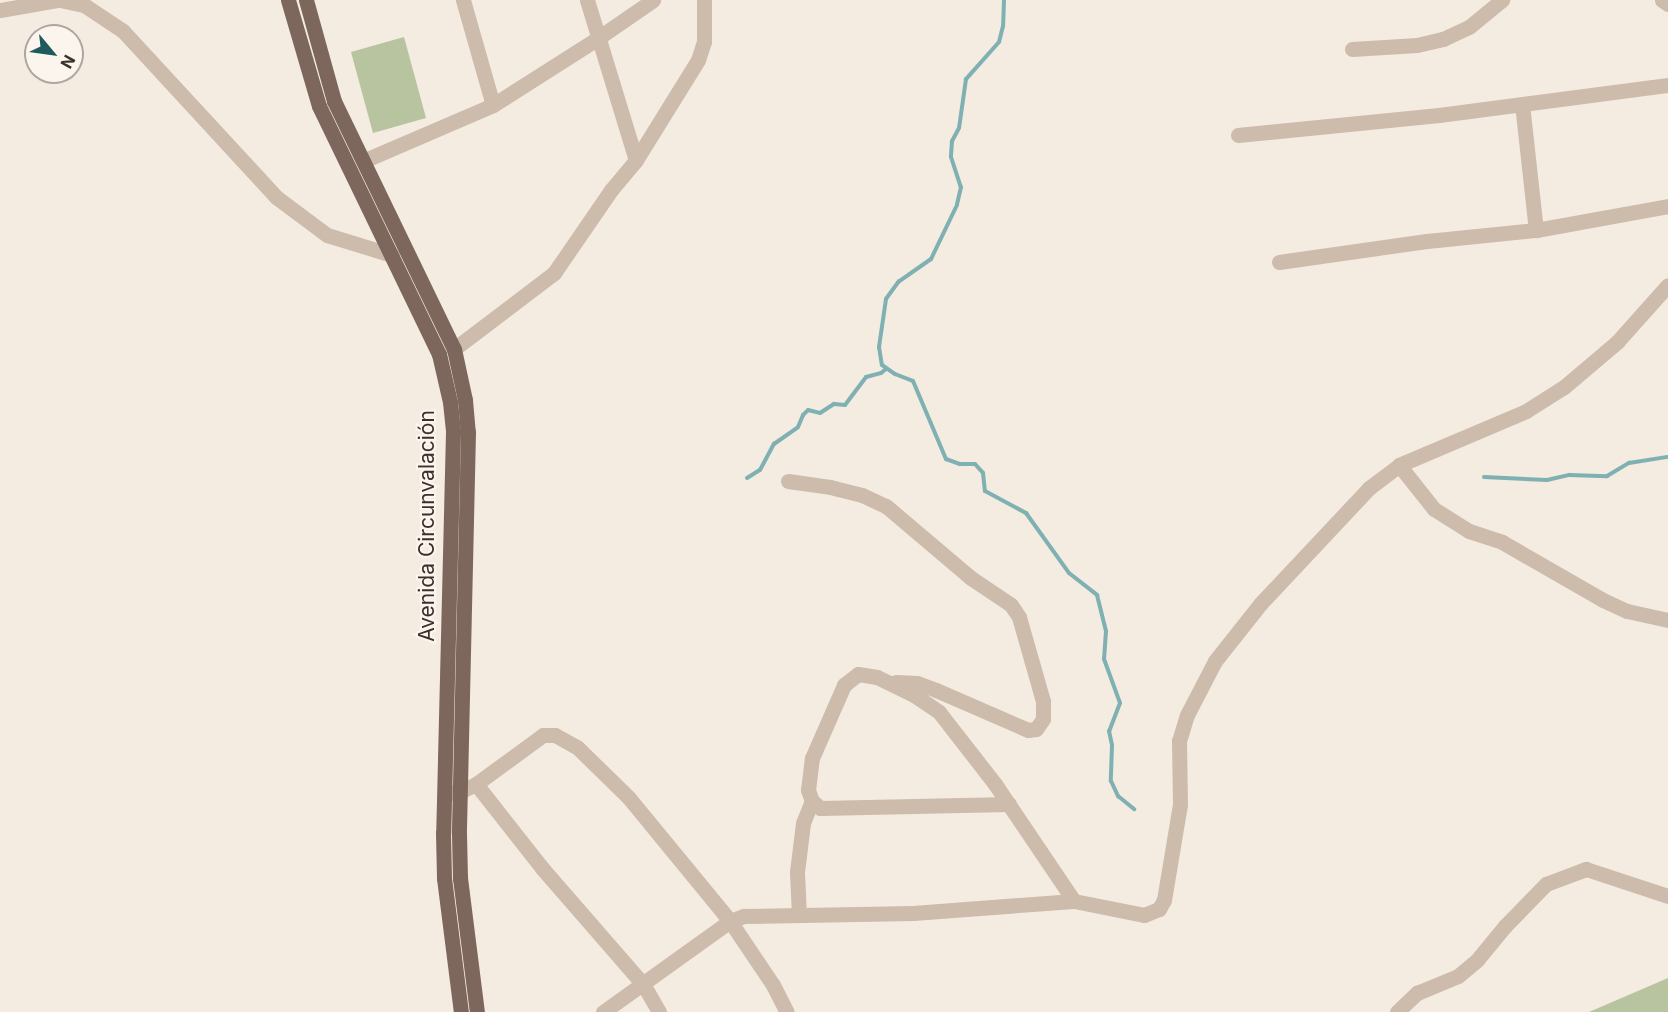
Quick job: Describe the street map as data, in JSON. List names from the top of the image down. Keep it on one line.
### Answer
{"streets":{"main road":["Avenida Circunvalación"]},"north":"bottom right"}
